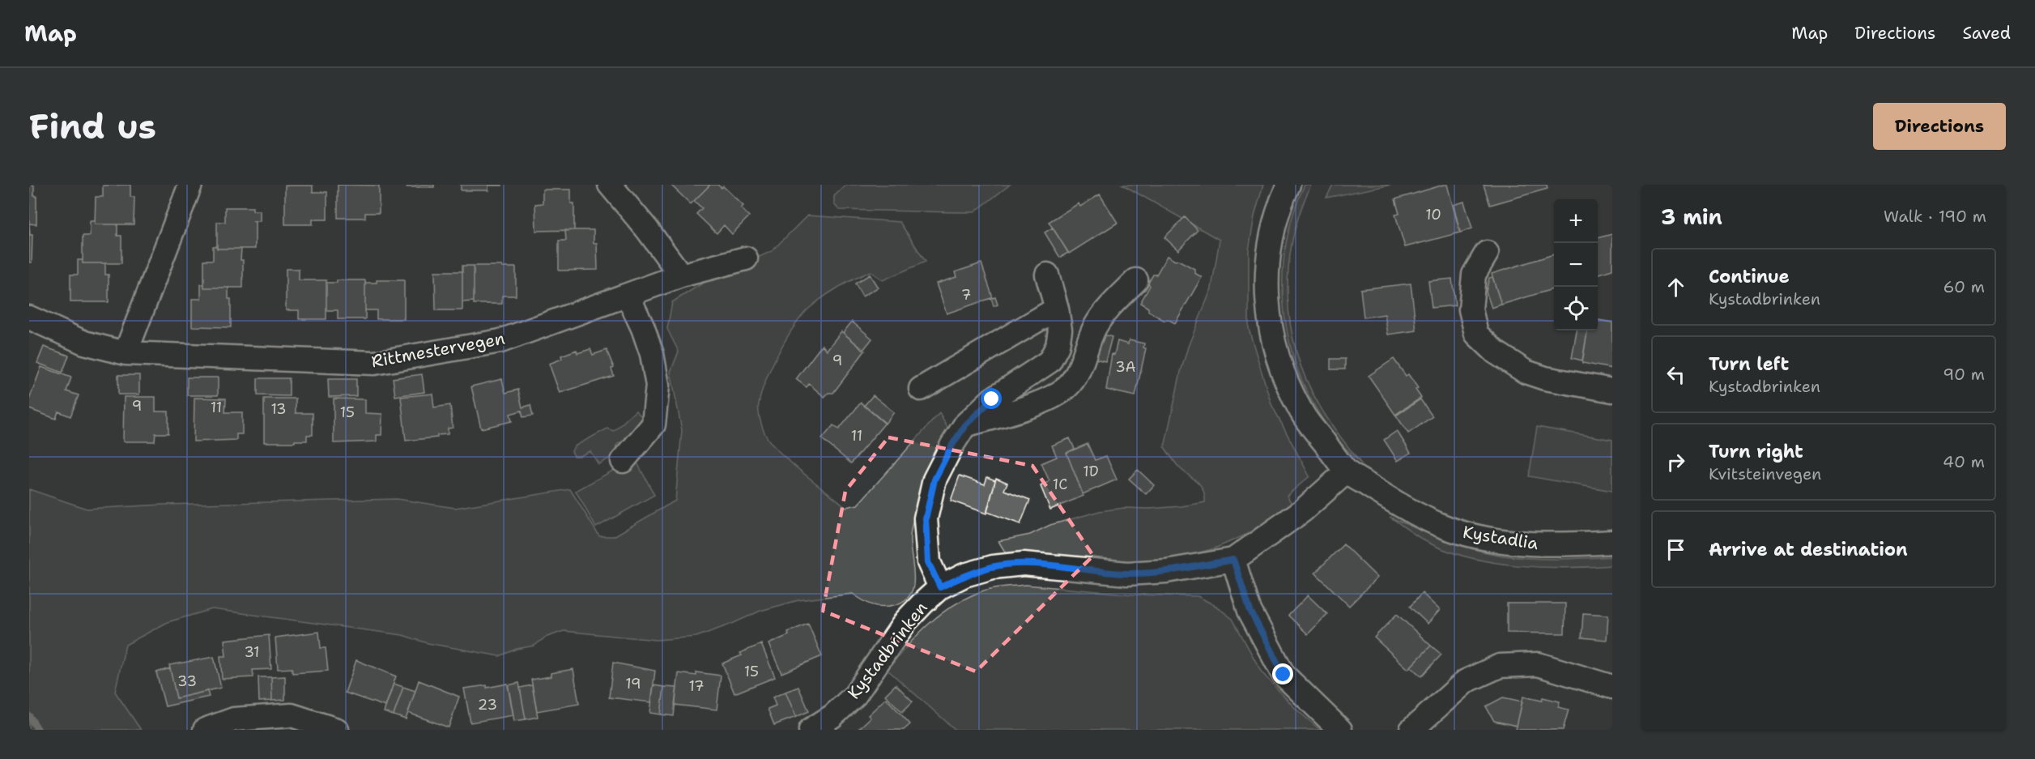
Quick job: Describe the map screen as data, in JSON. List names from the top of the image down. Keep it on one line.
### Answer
{"streets":{"street":["Rittmestervegen","Kystadlia","Kystadbrinken"]},"house_numbers":["10","7","9","3A","9","11","13","15","11","1D","1C","31","15","33","19","17","23"],"page":{"header":"Map","nav":["Map","Directions","Saved"],"buttons":"Directions","title":"Find us","heading":["3 min","Walk · 190 m"],"map_buttons":["+","−"],"list":[["Continue","Kystadbrinken","60 m"],["Turn left","Kystadbrinken","90 m"],["Turn right","Kvitsteinvegen","40 m"],"Arrive at destination"]}}
